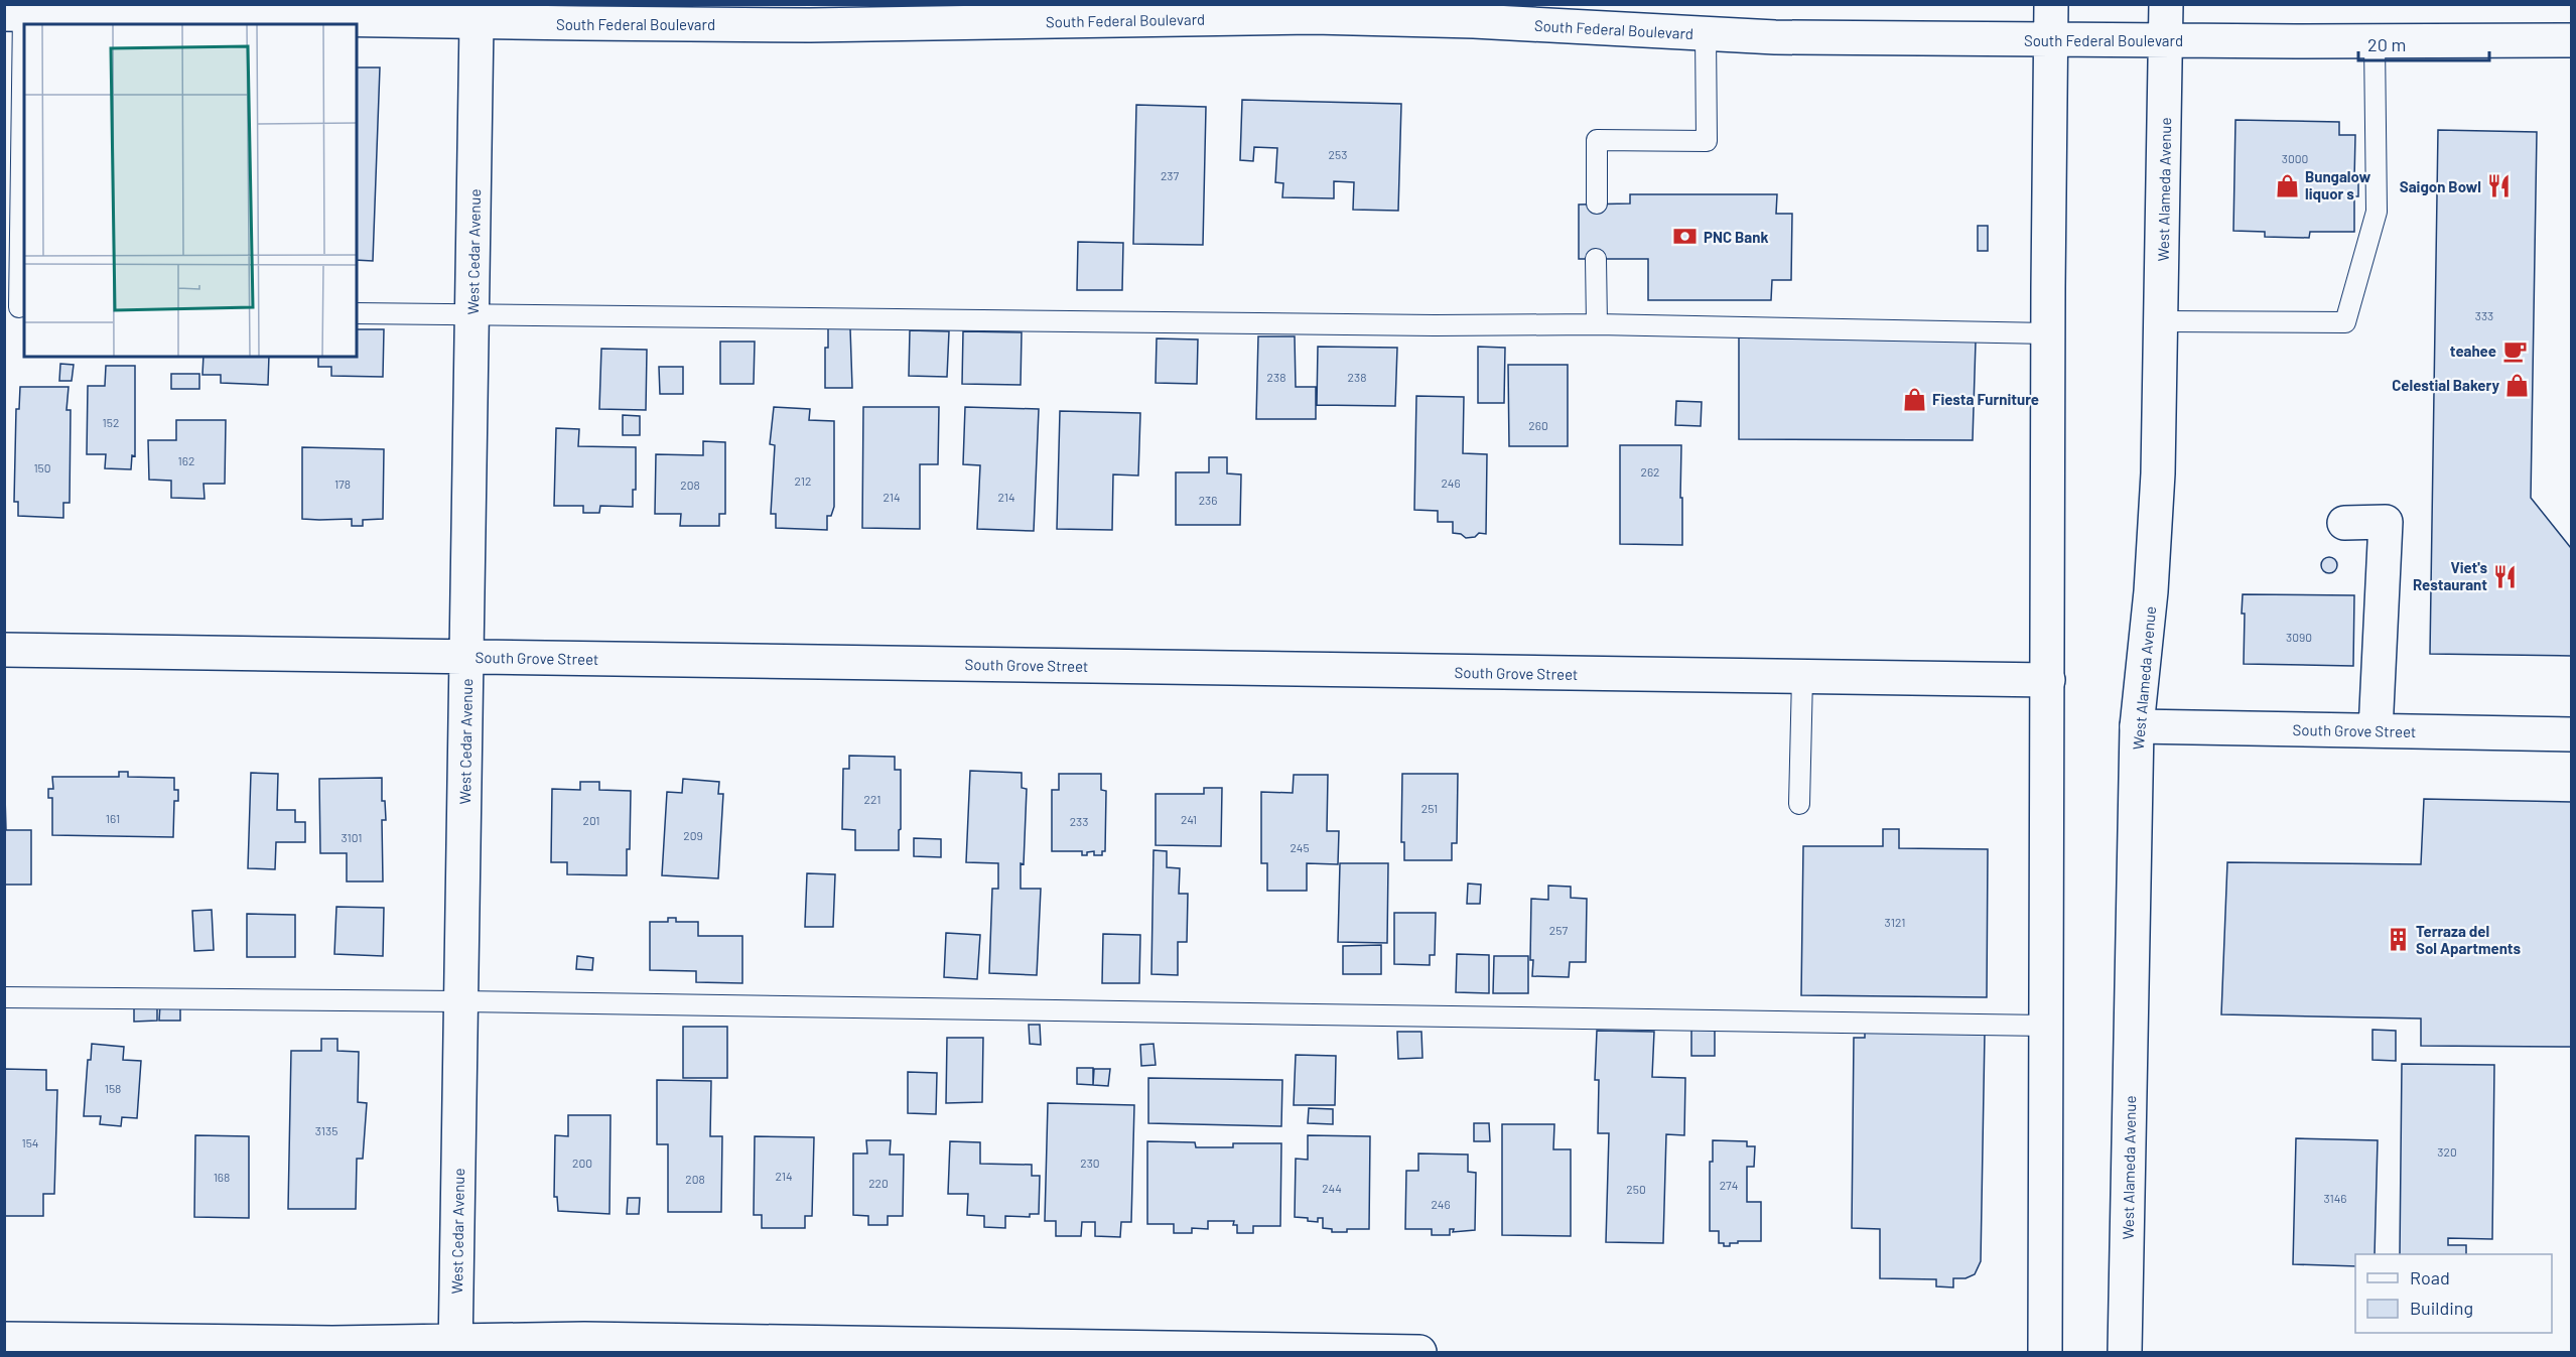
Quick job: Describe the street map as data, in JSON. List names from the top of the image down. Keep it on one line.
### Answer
{"streets":{"street":["South Federal Boulevard","West Alameda Avenue","West Cedar Avenue","South Grove Street"]},"crossings":[["South Federal Boulevard","West Alameda Avenue"],["South Federal Boulevard","West Cedar Avenue"],["West Alameda Avenue","South Grove Street"],["West Cedar Avenue","South Grove Street"]],"places":{"shop":["Bungalow liquor s","Celestial Bakery","Fiesta Furniture"],"restaurant":["Saigon Bowl","Viet's Restaurant"],"bank":["PNC Bank"],"cafe":["teahee"],"building":["Terraza del Sol Apartments"]},"house_numbers":["253","3000","237","333","238","238","152","260","162","150","262","212","246","178","208","214","214","236","3090","221","251","161","241","201","233","209","3101","245","3121","257","158","3135","154","320","200","230","214","168","208","220","274","244","250","3146","246"],"legend":["Road","Building"],"scale_bar":"20 m"}
